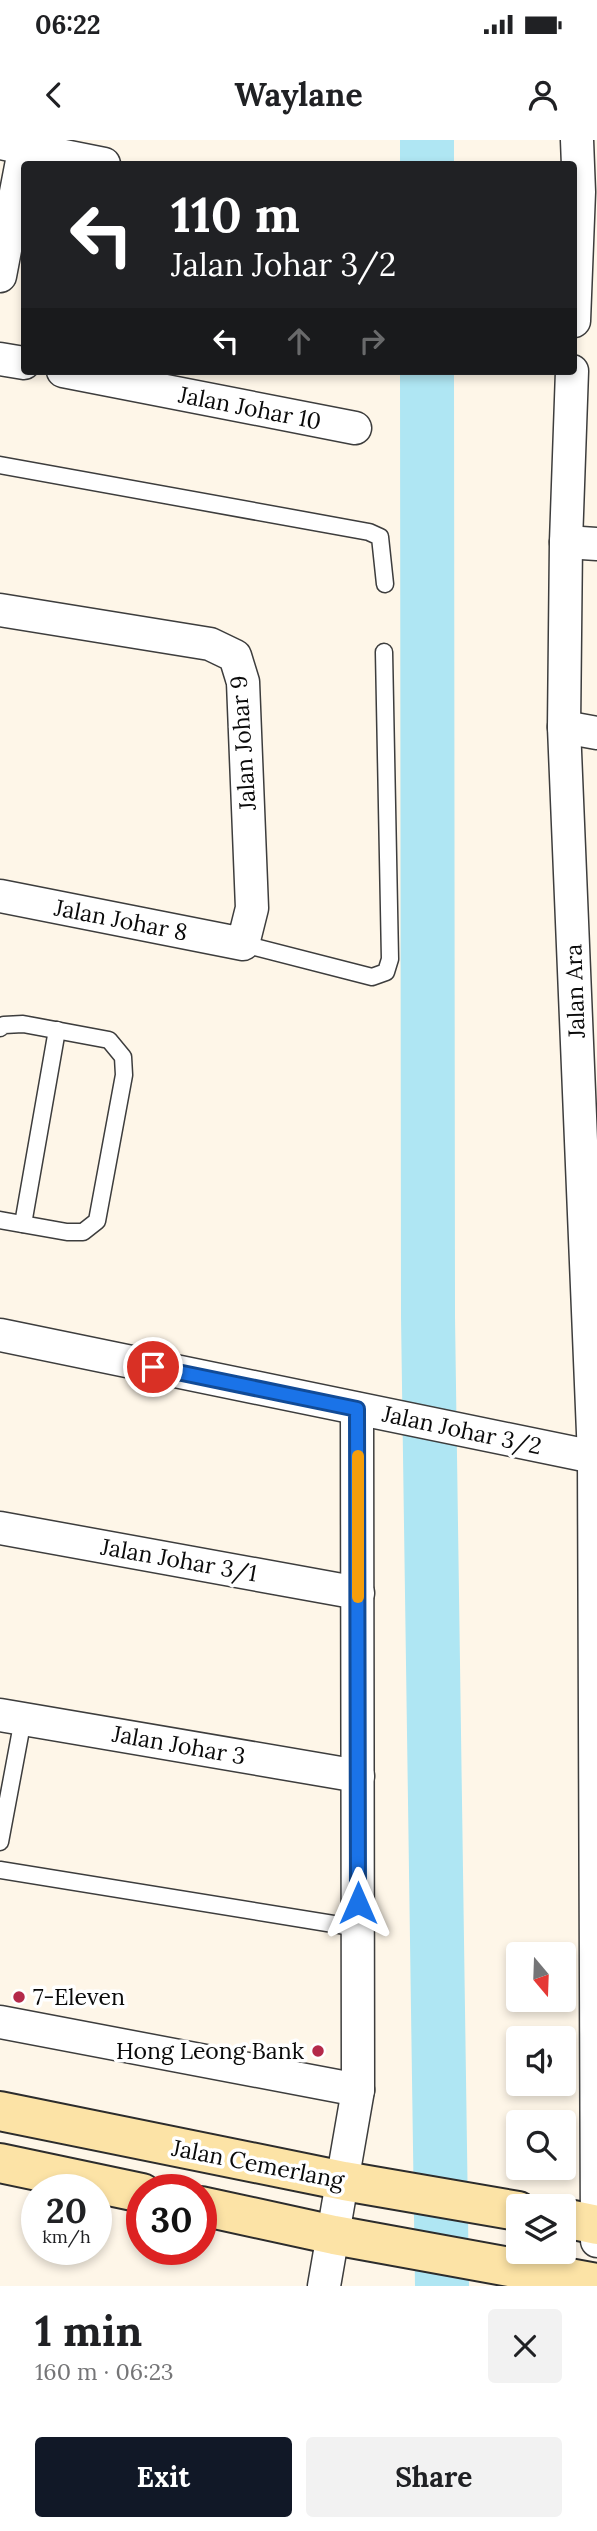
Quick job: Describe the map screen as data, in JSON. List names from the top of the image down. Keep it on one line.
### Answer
{"streets":{"main road":["Jalan Cemerlang"],"street":["Jalan Johar 10","Jalan Johar 9","Jalan Johar 8","Jalan Ara","Jalan Johar 3/2","Jalan Johar 3/1","Jalan Johar 3"]},"crossings":[["Jalan Johar 9","Jalan Johar 8"],["Jalan Ara","Jalan Johar 3/2"]],"places":["7-Eleven","Hong Leong Bank"],"north":"bottom","page":{"status":"06:22","header":"Waylane","turn":["110 m","Jalan Johar 3/2"],"speed":"20 km/h","limit":"30","heading":["1 min","160 m · 06:23"],"buttons":["Exit","Share"]}}
